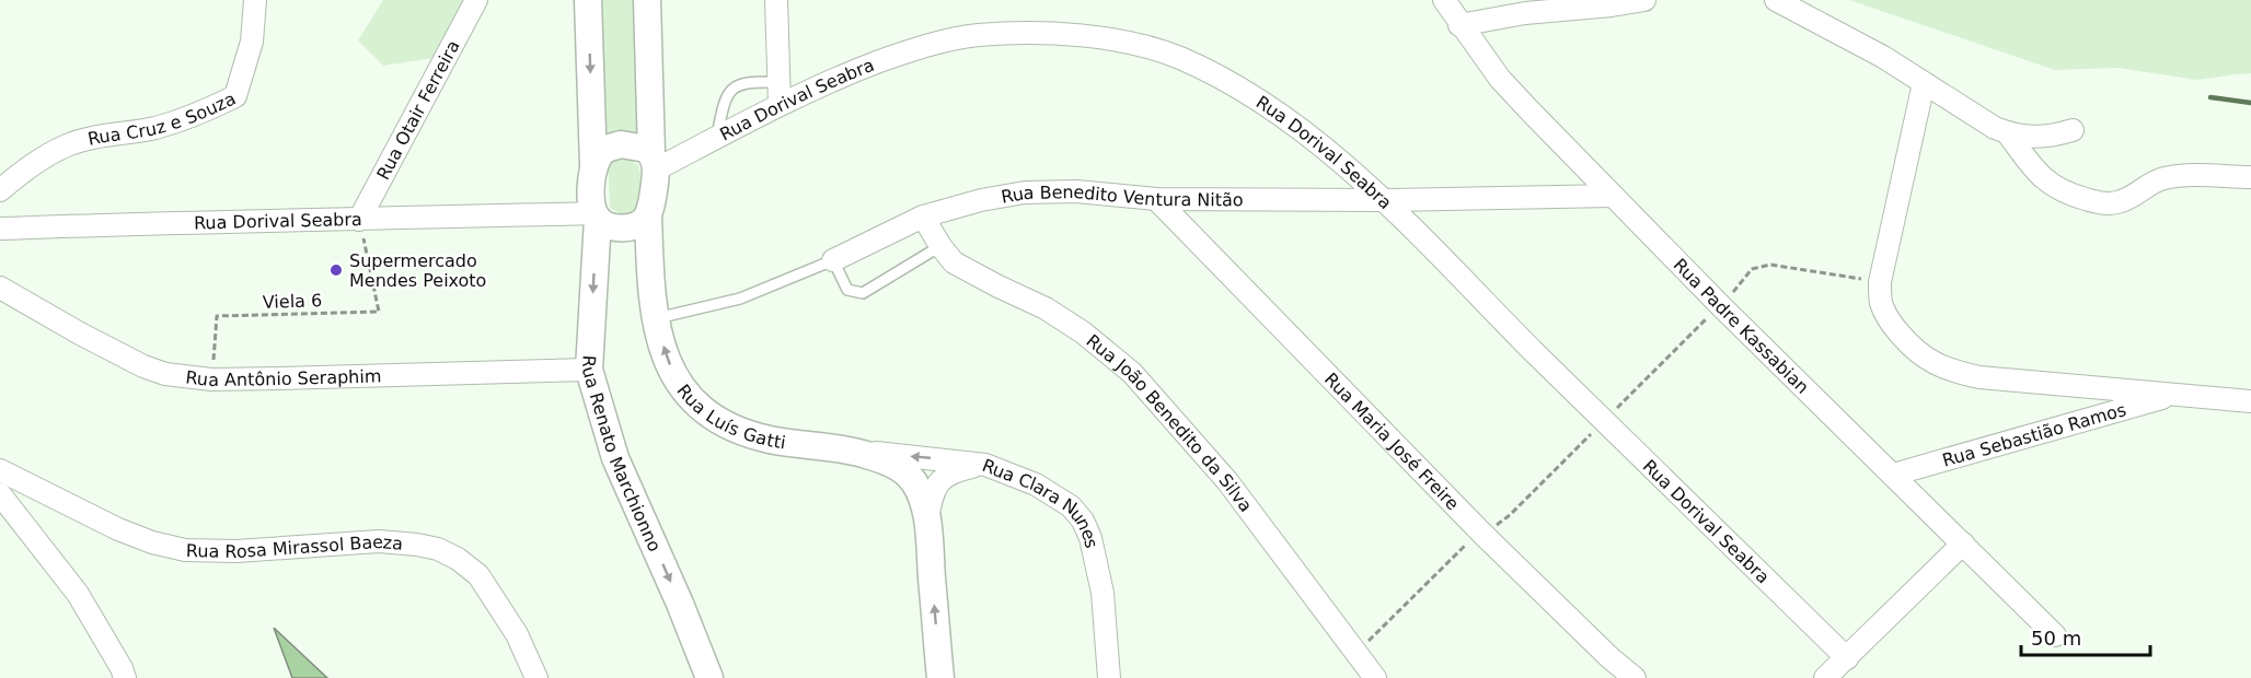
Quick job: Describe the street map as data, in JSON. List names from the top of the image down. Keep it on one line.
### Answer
{"streets":{"street":["Rua Dorival Seabra","Rua Otair Ferreira","Rua Cruz e Souza","Rua Benedito Ventura Nitão","Rua Padre Kassabian","Rua Antônio Seraphim","Rua Luís Gatti","Rua João Benedito da Silva","Rua Sebastião Ramos","Rua Maria José Freire","Rua Renato Marchionno","Rua Clara Nunes","Rua Rosa Mirassol Baeza"],"path":["Viela 6"]},"crossings":[["Rua Dorival Seabra","Rua Otair Ferreira"],["Rua Dorival Seabra","Rua Benedito Ventura Nitão"],["Rua Dorival Seabra","Viela 6"],["Rua Dorival Seabra","Rua Luís Gatti"],["Rua Dorival Seabra","Rua Renato Marchionno"],["Rua Otair Ferreira","Viela 6"],["Rua Benedito Ventura Nitão","Rua Padre Kassabian"],["Rua Benedito Ventura Nitão","Rua Luís Gatti"],["Rua Benedito Ventura Nitão","Rua João Benedito da Silva"],["Rua Benedito Ventura Nitão","Rua Maria José Freire"],["Viela 6","Rua Antônio Seraphim"],["Rua Padre Kassabian","Rua Sebastião Ramos"],["Rua Antônio Seraphim","Rua Renato Marchionno"],["Rua Luís Gatti","Rua Renato Marchionno"],["Rua Luís Gatti","Rua Clara Nunes"]],"one_way":["Rua Luís Gatti","Rua Renato Marchionno"],"places":["Supermercado Mendes Peixoto"],"scale_bar":"50 m"}
